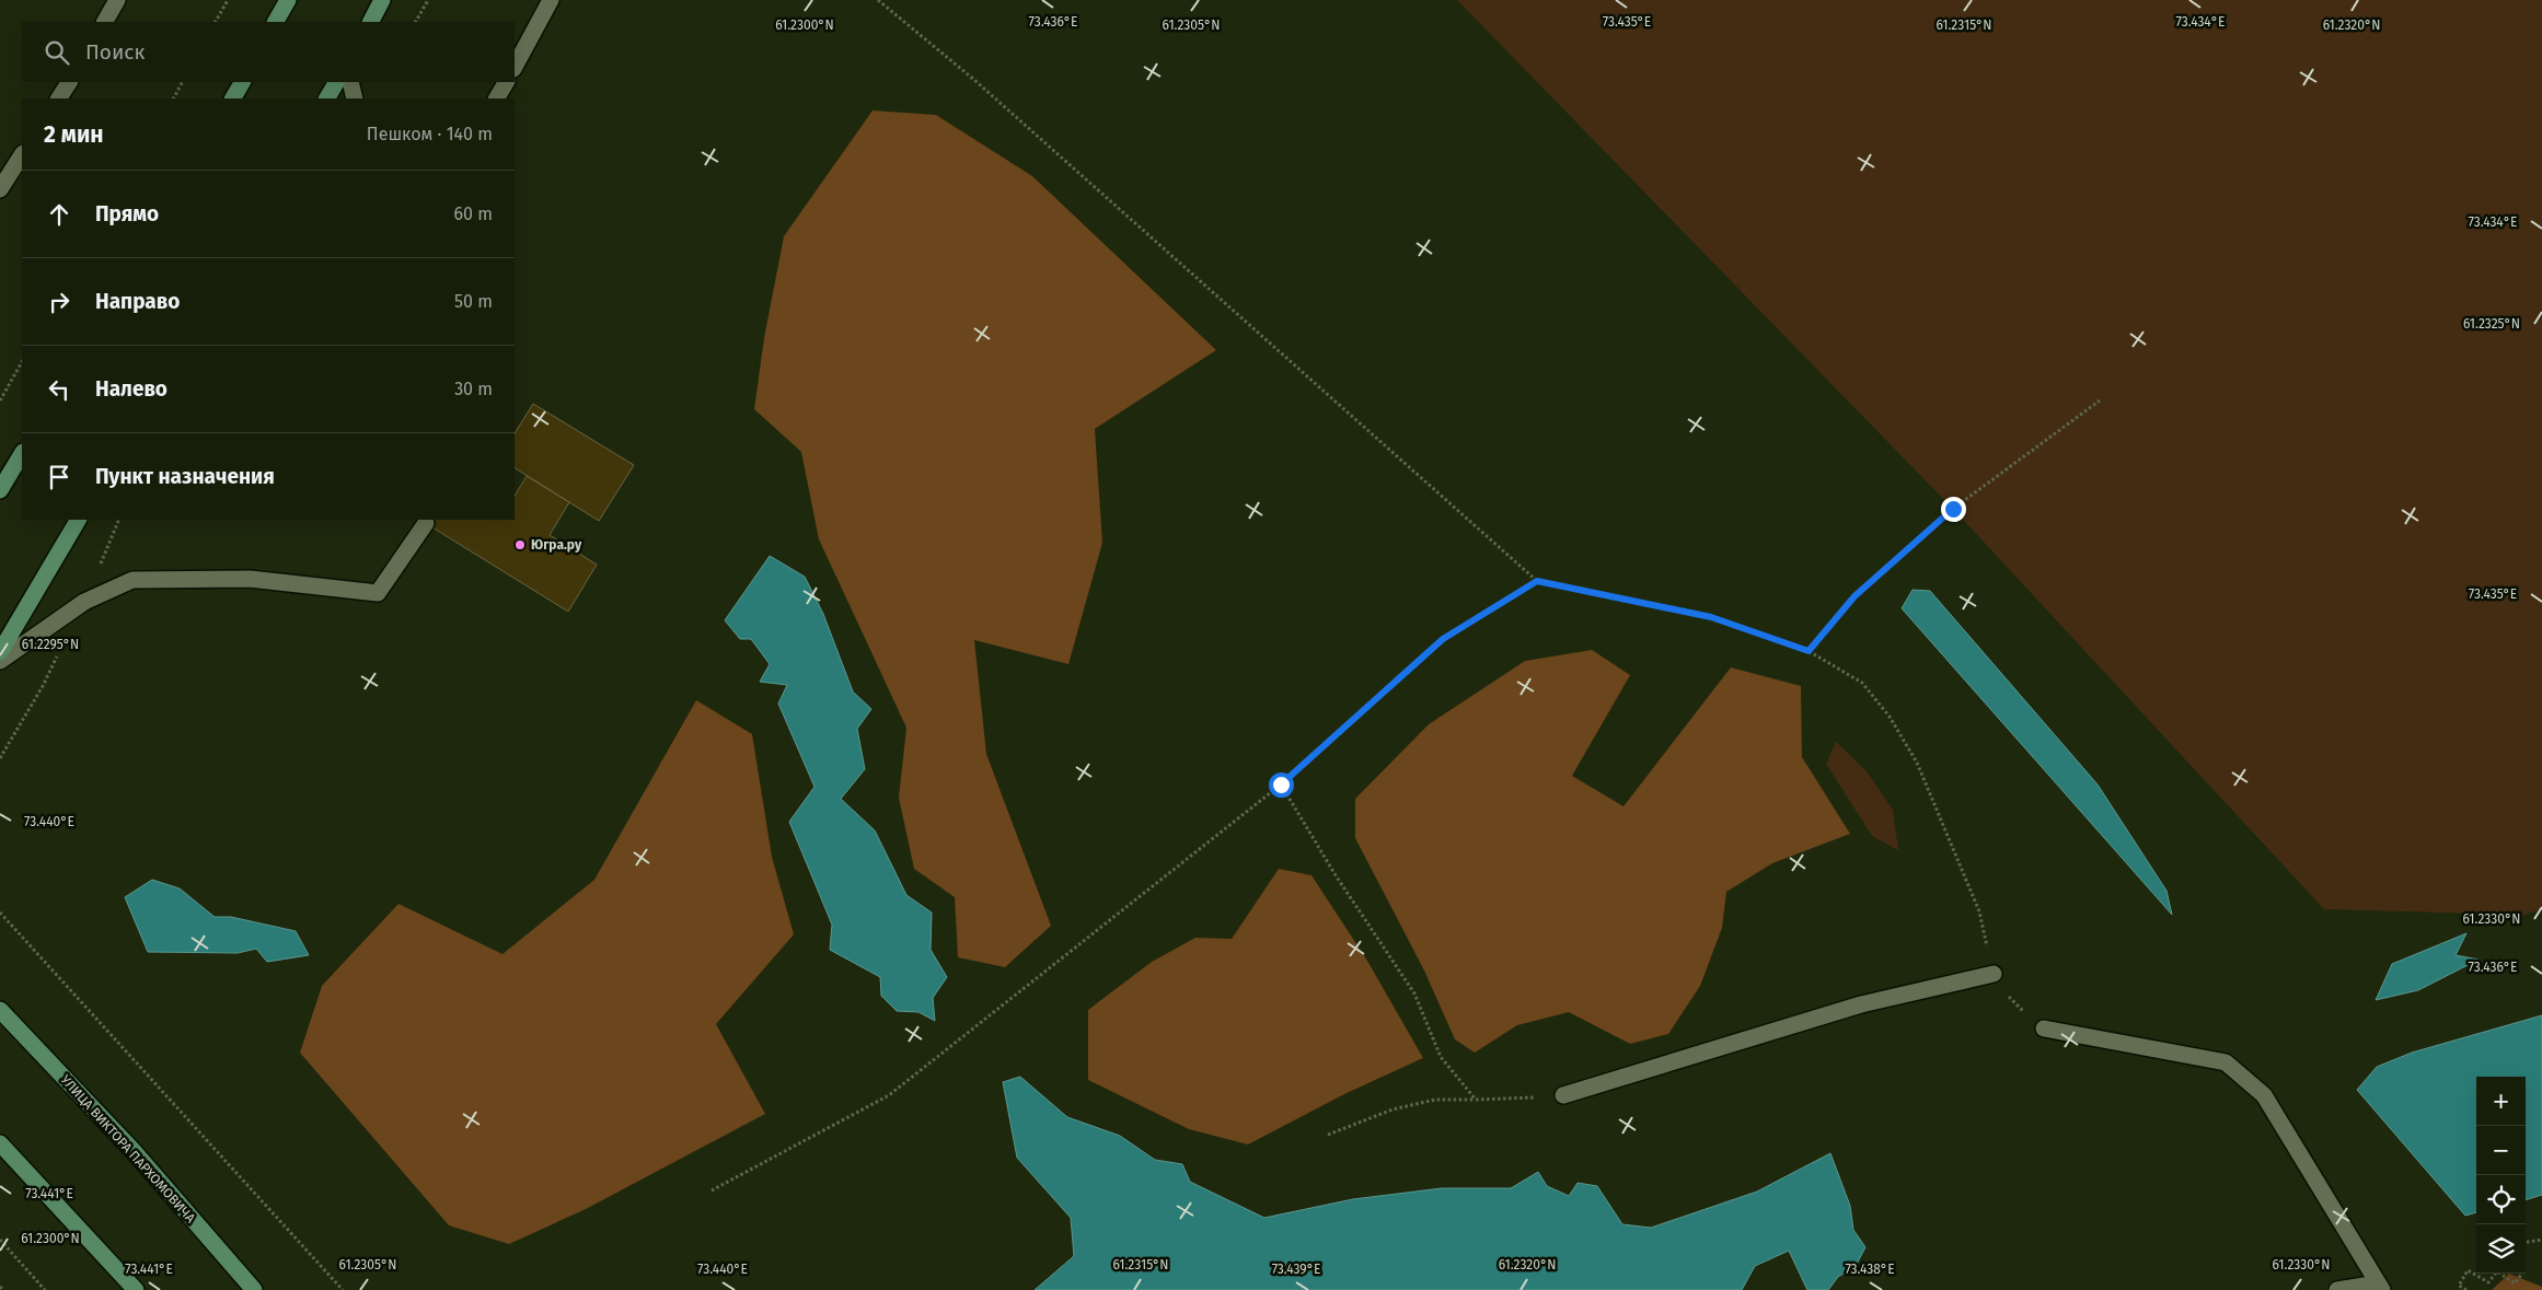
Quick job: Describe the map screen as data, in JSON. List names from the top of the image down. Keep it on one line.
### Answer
{"streets":{"main road":["УЛИЦА ВИКТОРА ПАРХОМОВИЧА"]},"places":["Югра.ру"],"page":{"search":"Поиск","heading":["2 мин","Пешком · 140 m"],"list":[["Прямо","60 m"],["Направо","50 m"],["Налево","30 m"],"Пункт назначения"],"map_buttons":["+","−"]},"coordinates":["73.436°E","73.434°E","73.435°E","61.2300°N","61.2305°N","61.2315°N","61.2320°N","61.2325°N","61.2295°N","73.440°E","61.2330°N","73.441°E","73.439°E","73.438°E"]}
